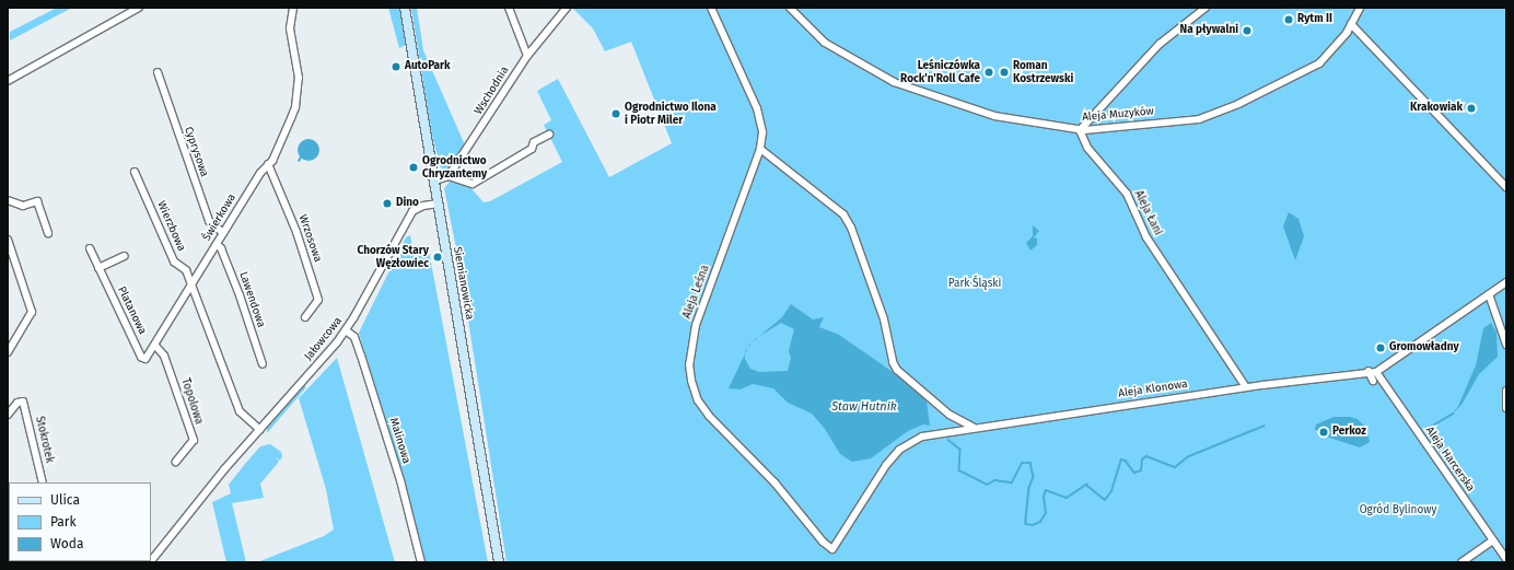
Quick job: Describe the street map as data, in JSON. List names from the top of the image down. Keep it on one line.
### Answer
{"streets":{"street":["Wschodnia","Aleja Muzyków","Cyprysowa","Aleja Łani","Świerkowa","Wierzbowa","Wrzosowa","Siemianowicka","Aleja Leśna","Lawendowa","Platanowa","Jałowcowa","Aleja Klonowa","Topolowa","Stokrotek","Malinowa","Aleja Harcerska"]},"crossings":[["Aleja Muzyków","Aleja Łani"],["Cyprysowa","Świerkowa"],["Aleja Łani","Aleja Klonowa"],["Świerkowa","Wierzbowa"],["Świerkowa","Wrzosowa"],["Świerkowa","Lawendowa"],["Świerkowa","Platanowa"],["Świerkowa","Topolowa"],["Siemianowicka","Jałowcowa"],["Aleja Leśna","Aleja Klonowa"],["Jałowcowa","Malinowa"],["Aleja Klonowa","Aleja Harcerska"]],"water":["Staw Hutnik"],"parks":["Park Śląski","Ogród Bylinowy"],"places":["Rytm II","Na pływalni","AutoPark","Leśniczówka Rock'n'Roll Cafe","Roman Kostrzewski","Krakowiak","Ogrodnictwo Ilona i Piotr Miler","Ogrodnictwo Chryzantemy","Dino","Chorzów Stary Węzłowiec","Gromowładny","Perkoz"],"legend":["Ulica","Park","Woda"]}
